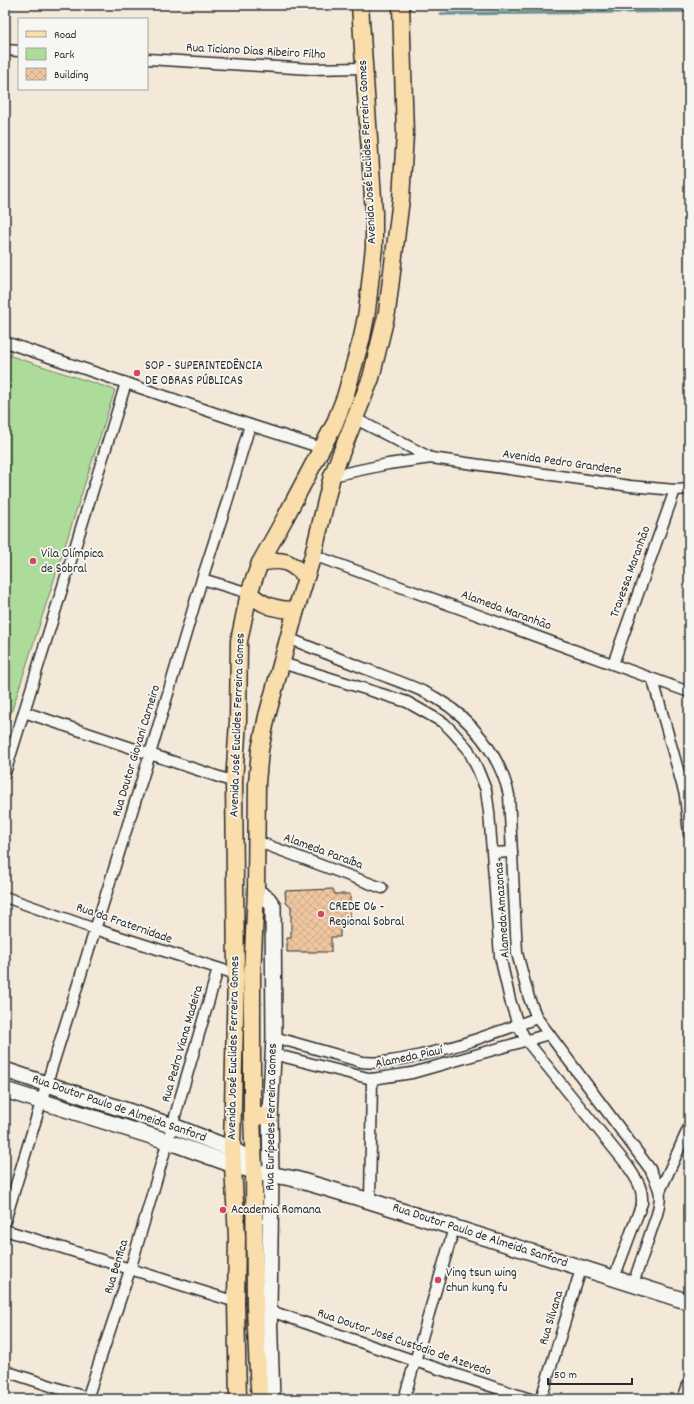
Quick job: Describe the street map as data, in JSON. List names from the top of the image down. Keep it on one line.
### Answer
{"streets":{"main road":["Avenida José Euclides Ferreira Gomes"],"street":["Rua Ticiano Dias Ribeiro Filho","Avenida Pedro Grandene","Travessa Maranhão","Alameda Maranhão","Rua Doutor Giovani Carneiro","Alameda Paraíba","Alameda Amazonas","Rua da Fraternidade","Rua Pedro Viana Madeira","Alameda Piauí","Rua Doutor Paulo de Almeida Sanford","Rua Eurípedes Ferreira Gomes","Rua Benfica","Rua Silvana","Rua Doutor José Custódio de Azevedo"]},"crossings":[["Rua Ticiano Dias Ribeiro Filho","Avenida José Euclides Ferreira Gomes"],["Avenida José Euclides Ferreira Gomes","Avenida Pedro Grandene"],["Avenida José Euclides Ferreira Gomes","Alameda Maranhão"],["Avenida José Euclides Ferreira Gomes","Alameda Paraíba"],["Avenida José Euclides Ferreira Gomes","Alameda Amazonas"],["Avenida José Euclides Ferreira Gomes","Rua da Fraternidade"],["Avenida José Euclides Ferreira Gomes","Rua Doutor Paulo de Almeida Sanford"],["Avenida José Euclides Ferreira Gomes","Rua Eurípedes Ferreira Gomes"],["Avenida José Euclides Ferreira Gomes","Rua Doutor José Custódio de Azevedo"],["Avenida Pedro Grandene","Travessa Maranhão"],["Travessa Maranhão","Alameda Maranhão"],["Rua Doutor Giovani Carneiro","Rua da Fraternidade"],["Rua Doutor Giovani Carneiro","Rua Doutor Paulo de Almeida Sanford"],["Alameda Amazonas","Alameda Piauí"],["Alameda Amazonas","Rua Doutor Paulo de Almeida Sanford"],["Rua da Fraternidade","Rua Pedro Viana Madeira"],["Rua Pedro Viana Madeira","Rua Doutor Paulo de Almeida Sanford"],["Rua Pedro Viana Madeira","Rua Benfica"],["Alameda Piauí","Rua Eurípedes Ferreira Gomes"],["Rua Doutor Paulo de Almeida Sanford","Rua Eurípedes Ferreira Gomes"],["Rua Doutor Paulo de Almeida Sanford","Rua Benfica"],["Rua Doutor Paulo de Almeida Sanford","Rua Silvana"],["Rua Eurípedes Ferreira Gomes","Rua Doutor José Custódio de Azevedo"]],"places":["SOP - SUPERINTEDÊNCIA DE OBRAS PÚBLICAS","Vila Olímpica de Sobral","CREDE 06 - Regional Sobral","Academia Romana","Ving tsun wing chun kung fu"],"legend":["Road","Park","Building"],"scale_bar":"50 m"}
